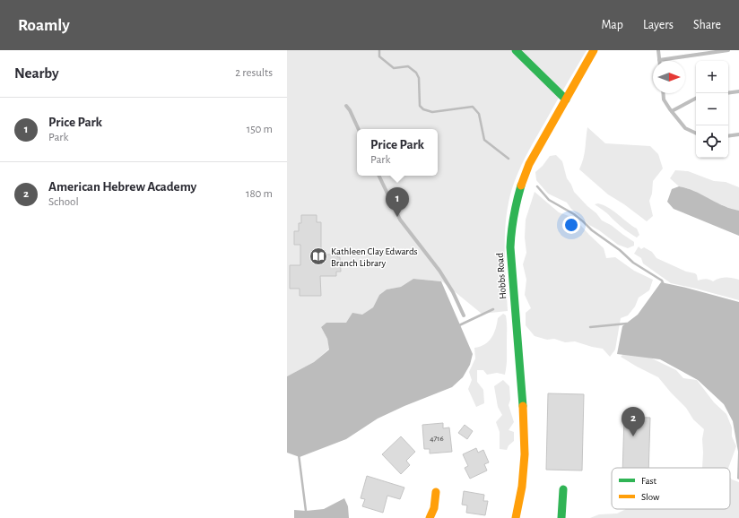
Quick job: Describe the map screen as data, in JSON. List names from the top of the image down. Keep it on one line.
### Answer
{"streets":{"street":["Hobbs Road"]},"places":{"library":["Kathleen Clay Edwards Branch Library"]},"house_numbers":["4716"],"legend":["Fast","Slow"],"north":"right","page":{"header":"Roamly","nav":["Map","Layers","Share"],"heading":["Nearby","2 results"],"map_buttons":["+","−"],"list":[{"mark":"1","name":"Price Park","note":"Park","value":"150 m"},{"mark":"2","name":"American Hebrew Academy","note":"School","value":"180 m"}],"popup":["Price Park","Park"],"pins":["1","2"]}}
